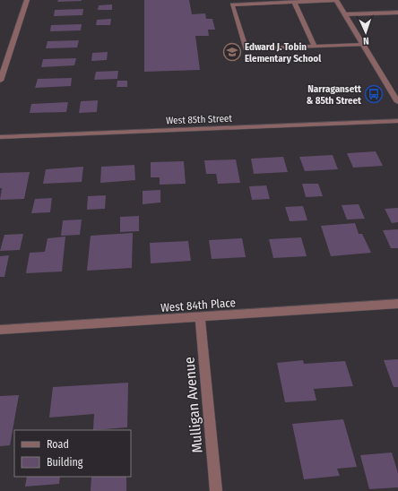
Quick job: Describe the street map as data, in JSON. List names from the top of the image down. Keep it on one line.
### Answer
{"streets":{"street":["West 85th Street","West 84th Place","Mulligan Avenue"]},"crossings":[["West 84th Place","Mulligan Avenue"]],"places":{"school or university":["Edward J. Tobin Elementary School"],"bus stop":["Narragansett & 85th Street"]},"legend":["Road","Building"],"north":"bottom"}
